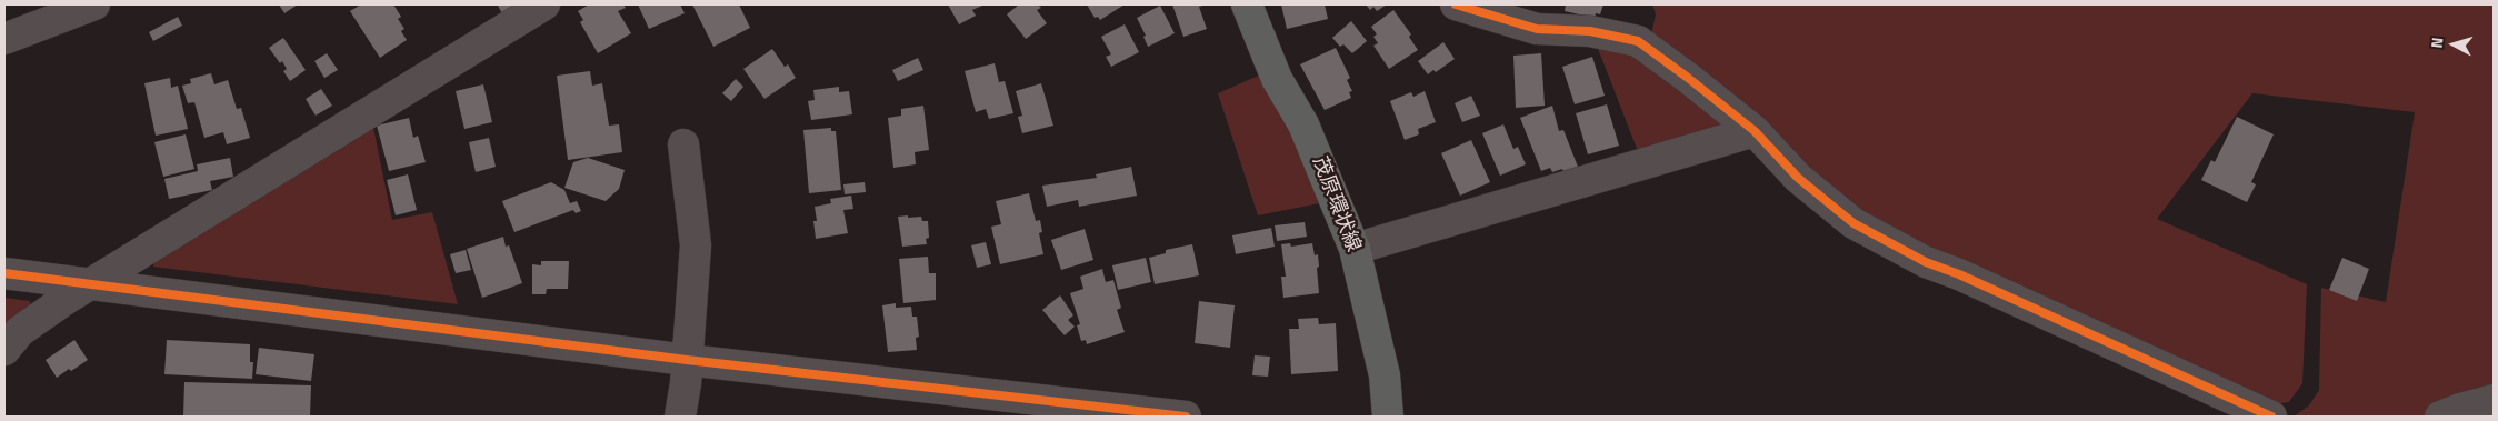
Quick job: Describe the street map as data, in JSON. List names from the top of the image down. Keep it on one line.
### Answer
{"streets":{"main road":["茂原環状線"]},"north":"left"}
